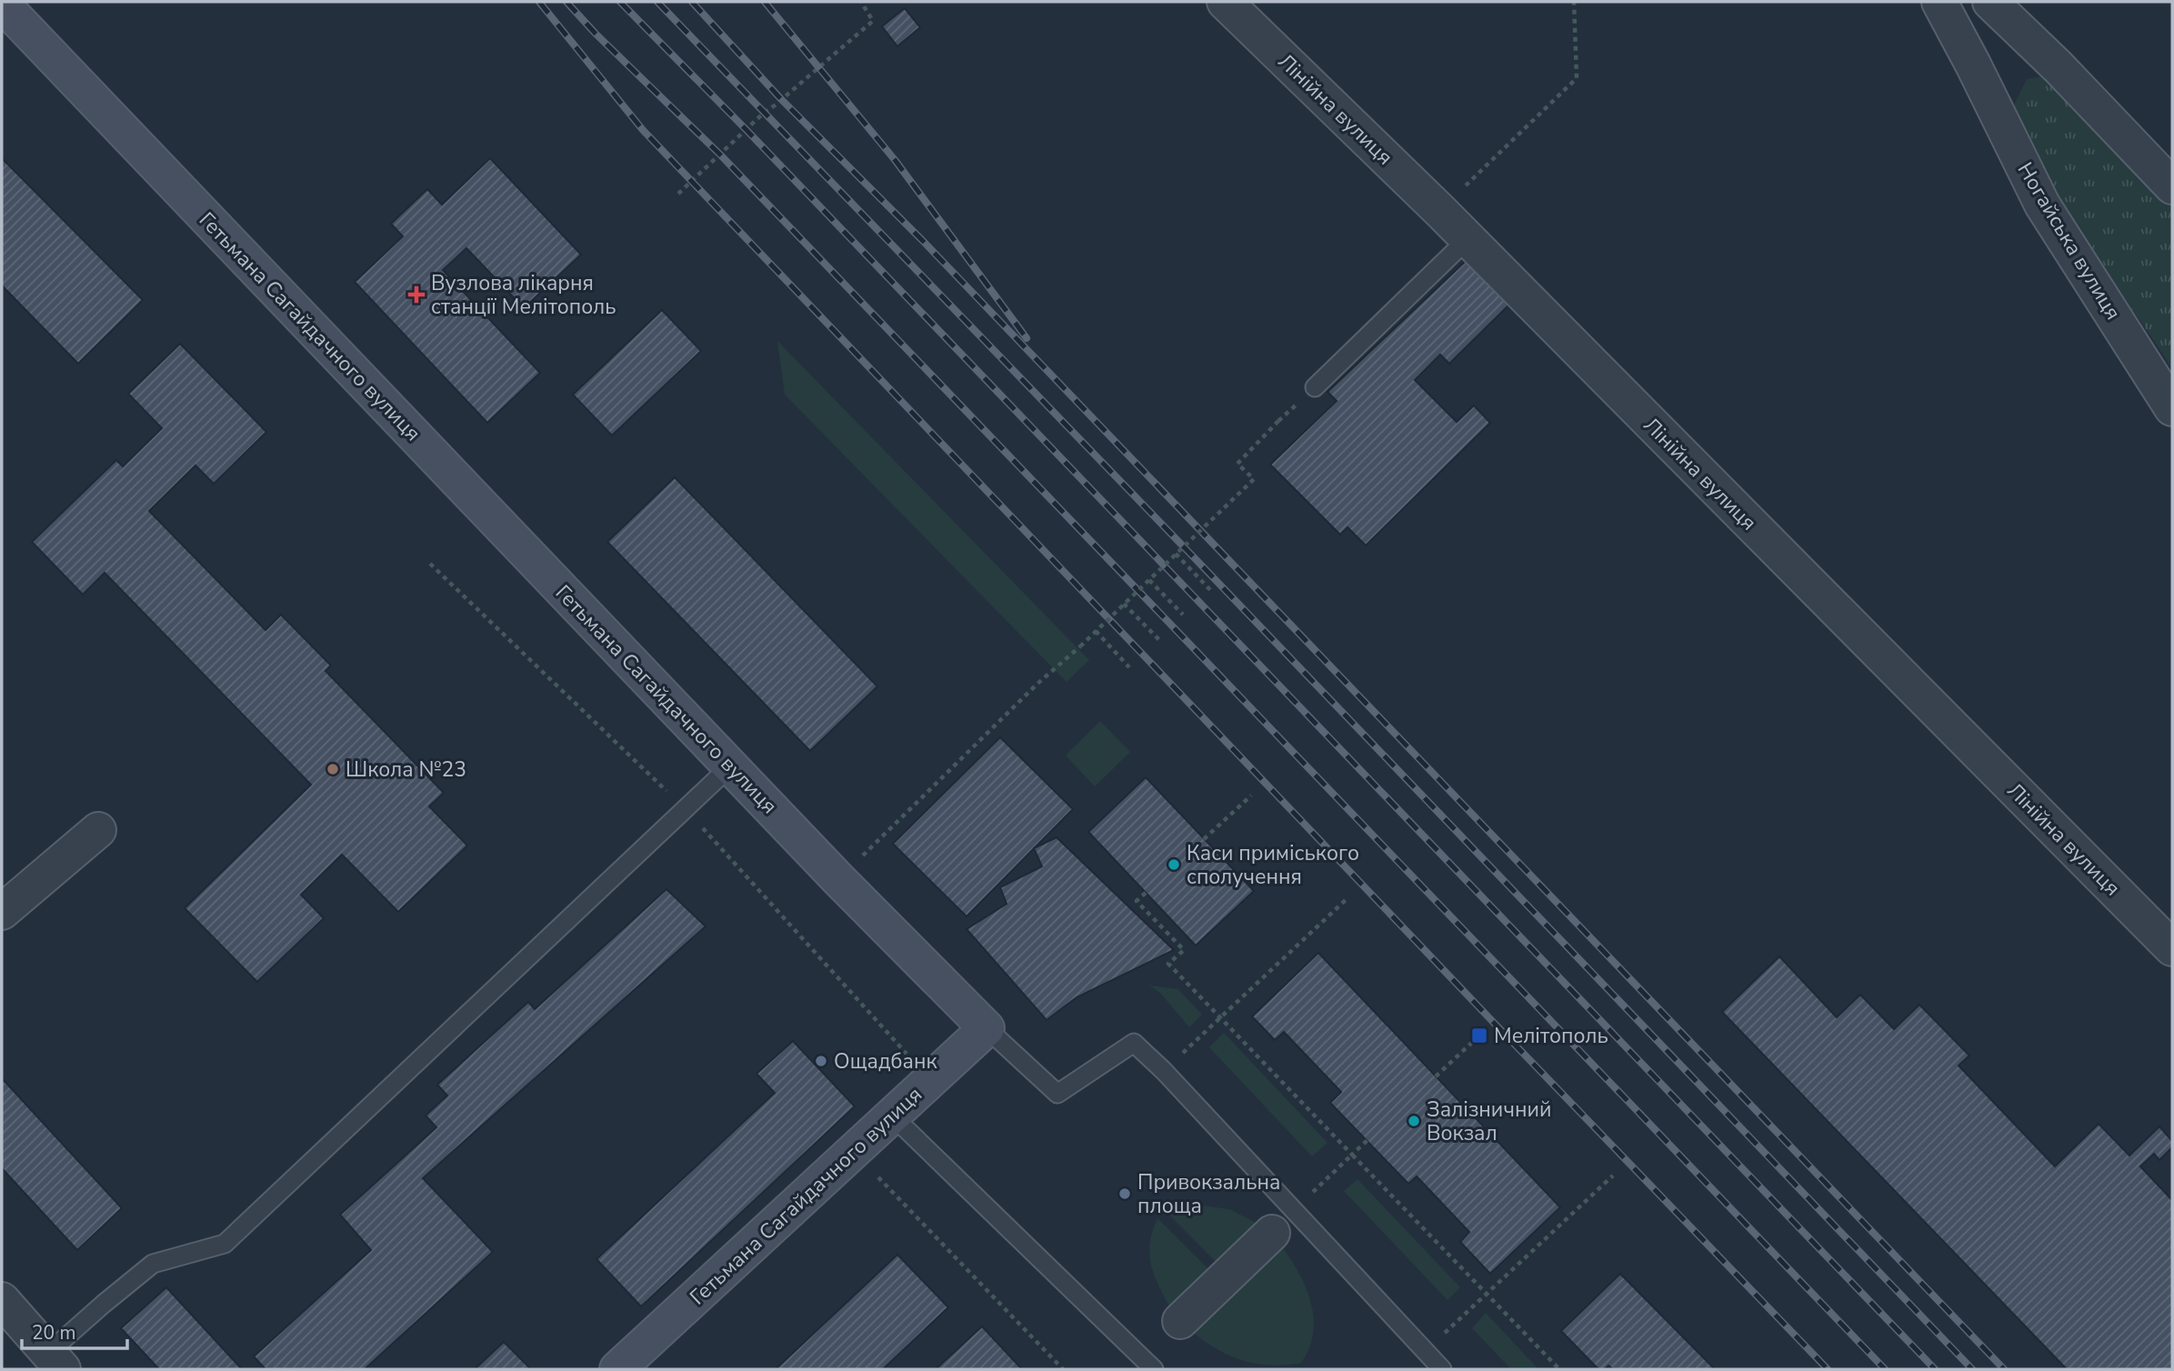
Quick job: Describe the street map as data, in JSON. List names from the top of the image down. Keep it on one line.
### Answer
{"streets":{"street":["Лінійна вулиця","Ногайська вулиця","Гетьмана Сагайдачного вулиця"]},"places":{"health":["Вузлова лікарня станції Мелітополь"],"other":["Школа №23","Каси приміського сполучення","Ощадбанк","Залізничний Вокзал","Привокзальна площа"],"transit":["Мелітополь"]},"scale_bar":"20 m"}
